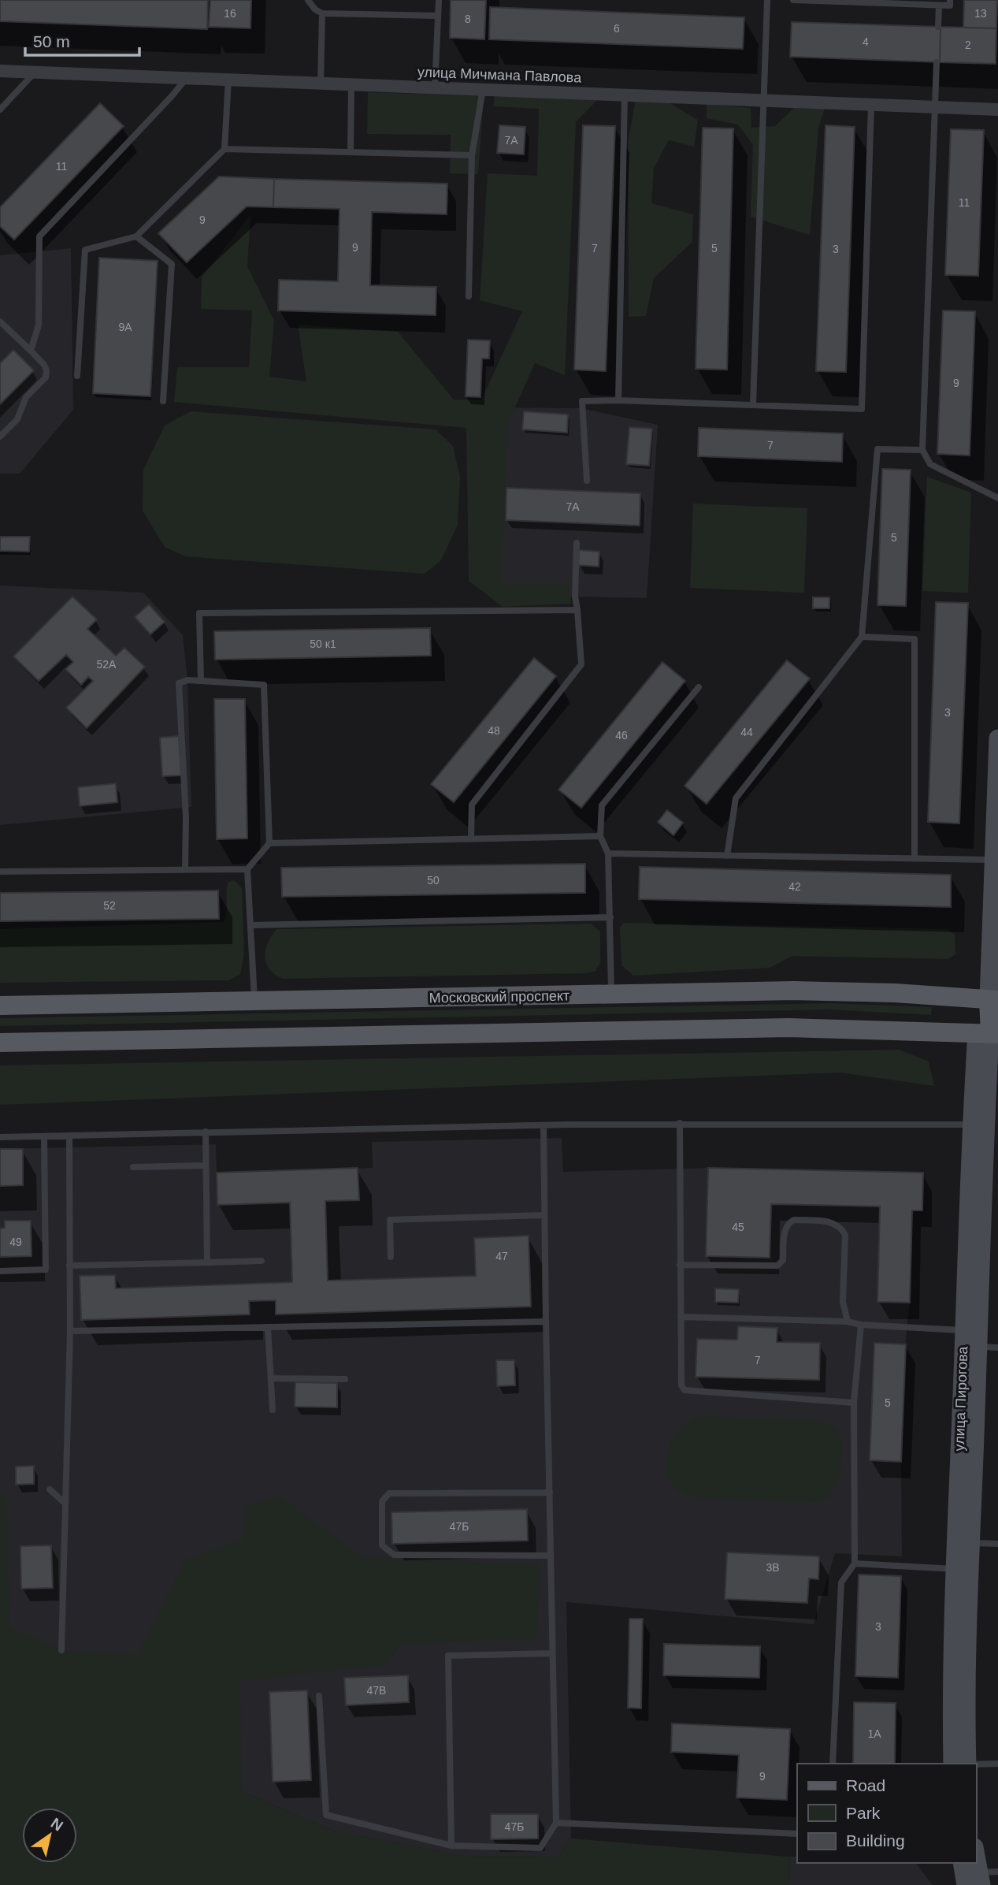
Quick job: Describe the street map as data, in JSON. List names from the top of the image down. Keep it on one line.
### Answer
{"streets":{"main road":["Московский проспект","улица Пирогова"],"street":["улица Мичмана Павлова"]},"house_numbers":["16","13","8","6","4","2","7А","11","11","9","9","7","5","3","9А","9","7","7А","5","50 к1","52А","3","48","44","46","50","42","52","45","49","47","7","5","47Б","3В","3","47В","1А","9","47Б"],"legend":["Road","Park","Building"],"scale_bar":"50 m","north":"top right"}
